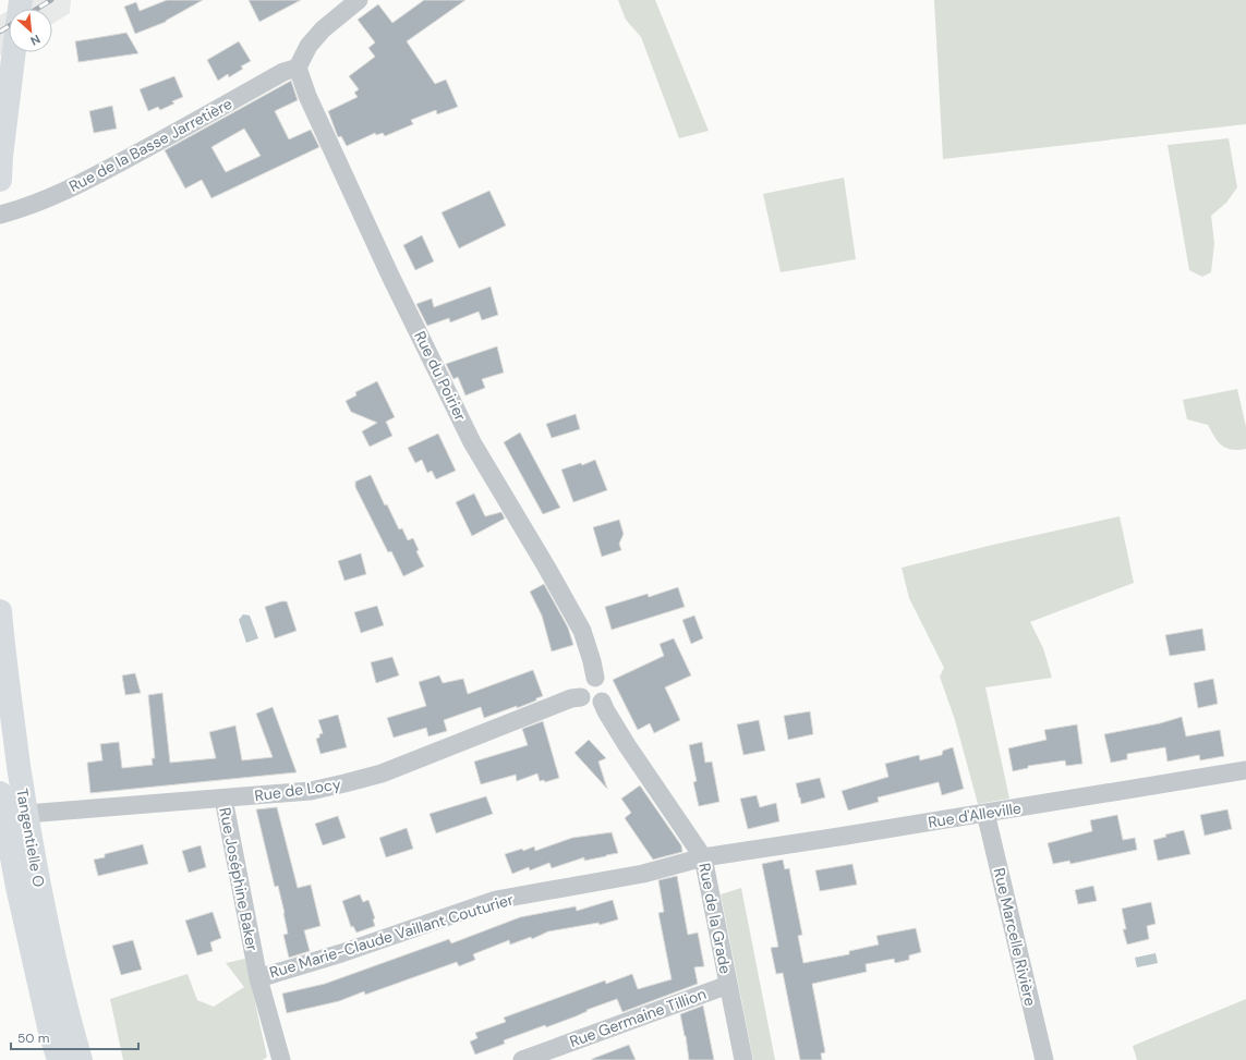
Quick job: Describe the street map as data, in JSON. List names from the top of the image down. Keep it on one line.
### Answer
{"streets":{"main road":["Tangentielle O"],"street":["Rue de la Basse Jarretière","Rue du Poirier","Rue de Locy","Rue d'Alleville","Rue Joséphine Baker","Rue de la Grade","Rue Marie-Claude Vaillant Couturier","Rue Marcelle Rivière","Rue Germaine Tillion"]},"crossings":[["Rue de la Basse Jarretière","Rue du Poirier"],["Rue du Poirier","Rue de Locy"],["Rue du Poirier","Rue de la Grade"],["Rue de Locy","Rue Joséphine Baker"],["Rue de Locy","Rue de la Grade"],["Rue d'Alleville","Rue de la Grade"],["Rue d'Alleville","Rue Marie-Claude Vaillant Couturier"],["Rue d'Alleville","Rue Marcelle Rivière"],["Rue Joséphine Baker","Rue Marie-Claude Vaillant Couturier"],["Rue de la Grade","Rue Marie-Claude Vaillant Couturier"],["Rue de la Grade","Rue Germaine Tillion"]],"scale_bar":"50 m","north":"bottom right"}
